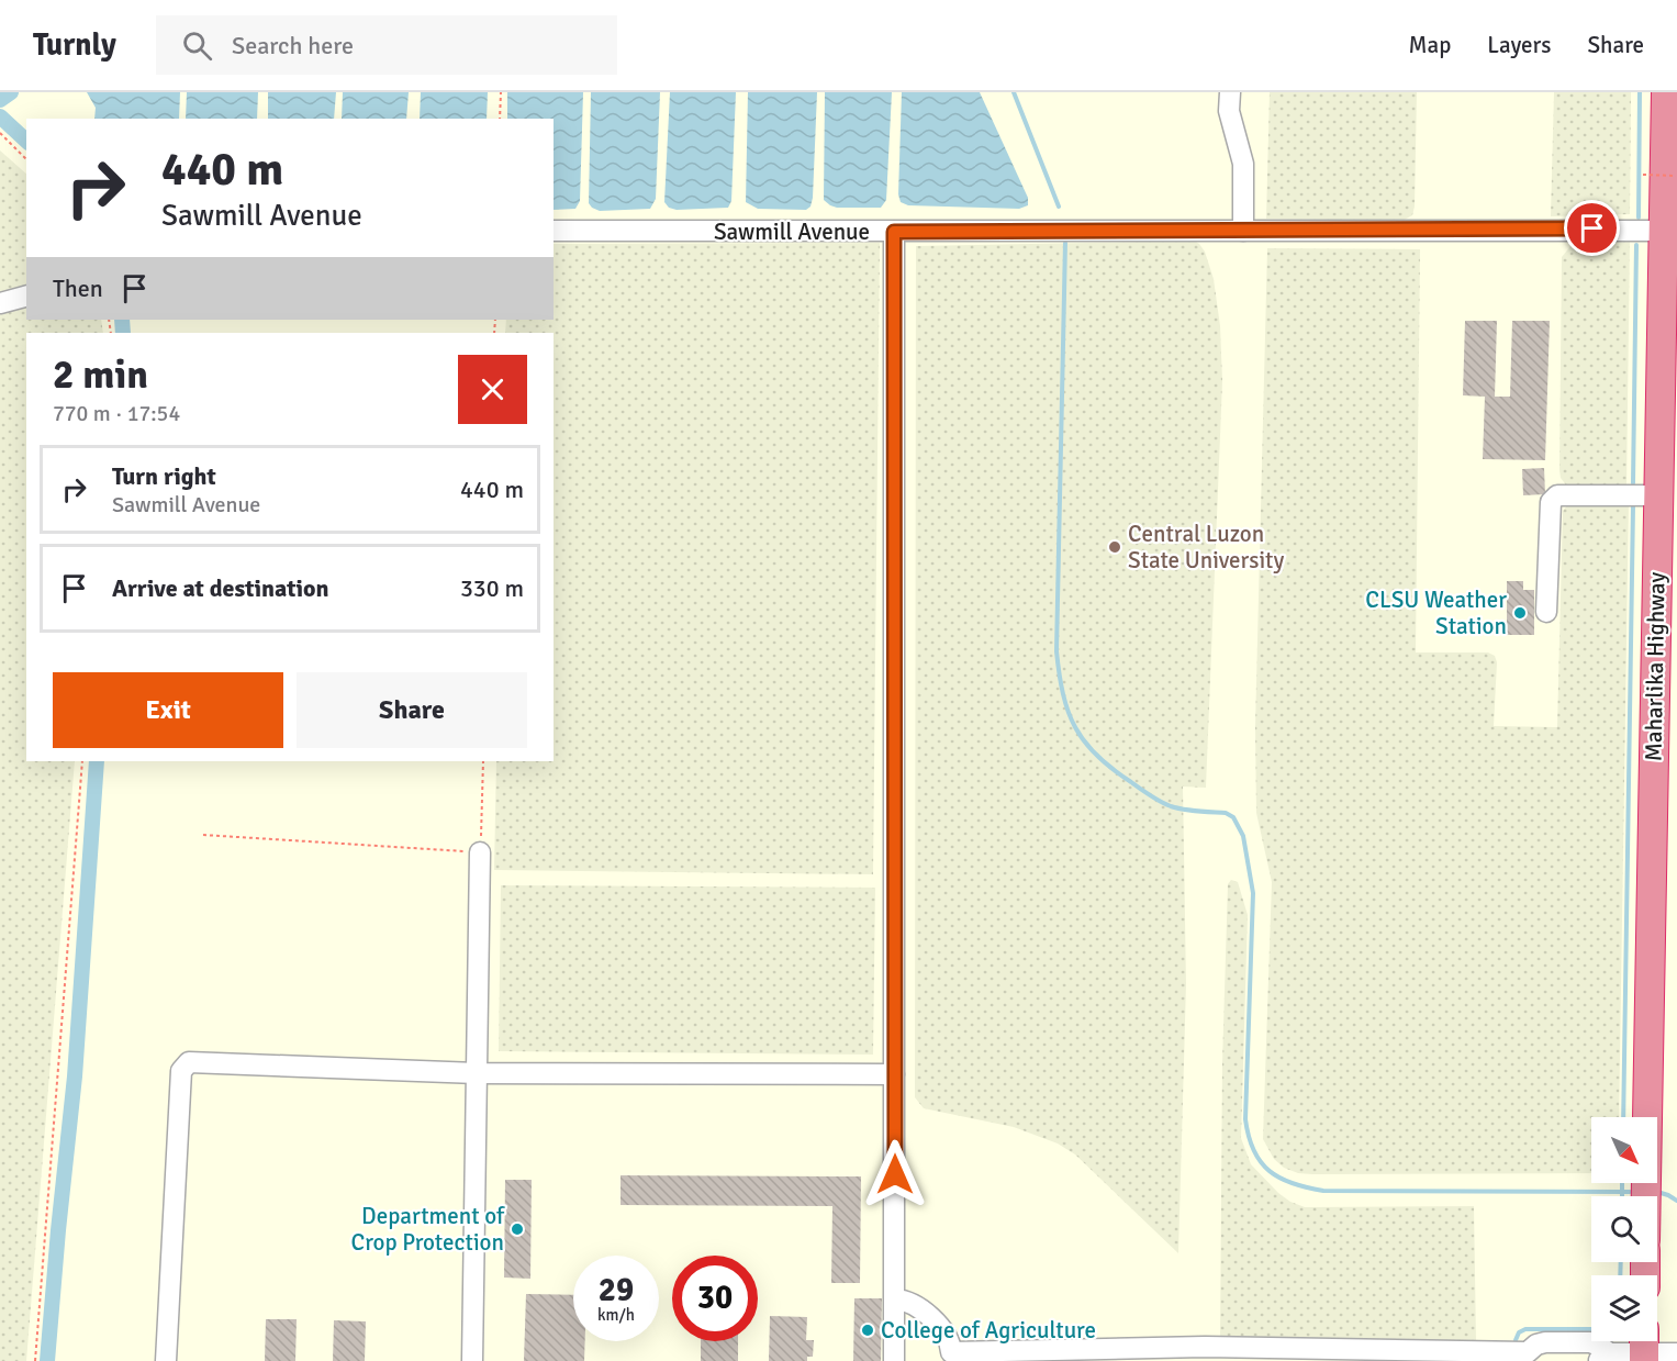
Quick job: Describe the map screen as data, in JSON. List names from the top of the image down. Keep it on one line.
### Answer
{"streets":{"highway":["Maharlika Highway"],"street":["Sawmill Avenue"]},"crossings":[["Sawmill Avenue","Maharlika Highway"]],"places":["Central Luzon State University","CLSU Weather Station","Department of Crop Protection","College of Agriculture"],"north":"bottom right","page":{"header":"Turnly","search":"Search here","nav":["Map","Layers","Share"],"turn":["440 m","Sawmill Avenue"],"then":"Then","heading":["2 min","770 m · 17:54"],"list":[{"name":"Turn right","note":"Sawmill Avenue","value":"440 m"},{"name":"Arrive at destination","value":"330 m"}],"buttons":["Exit","Share"],"speed":"29 km/h","limit":"30"}}
